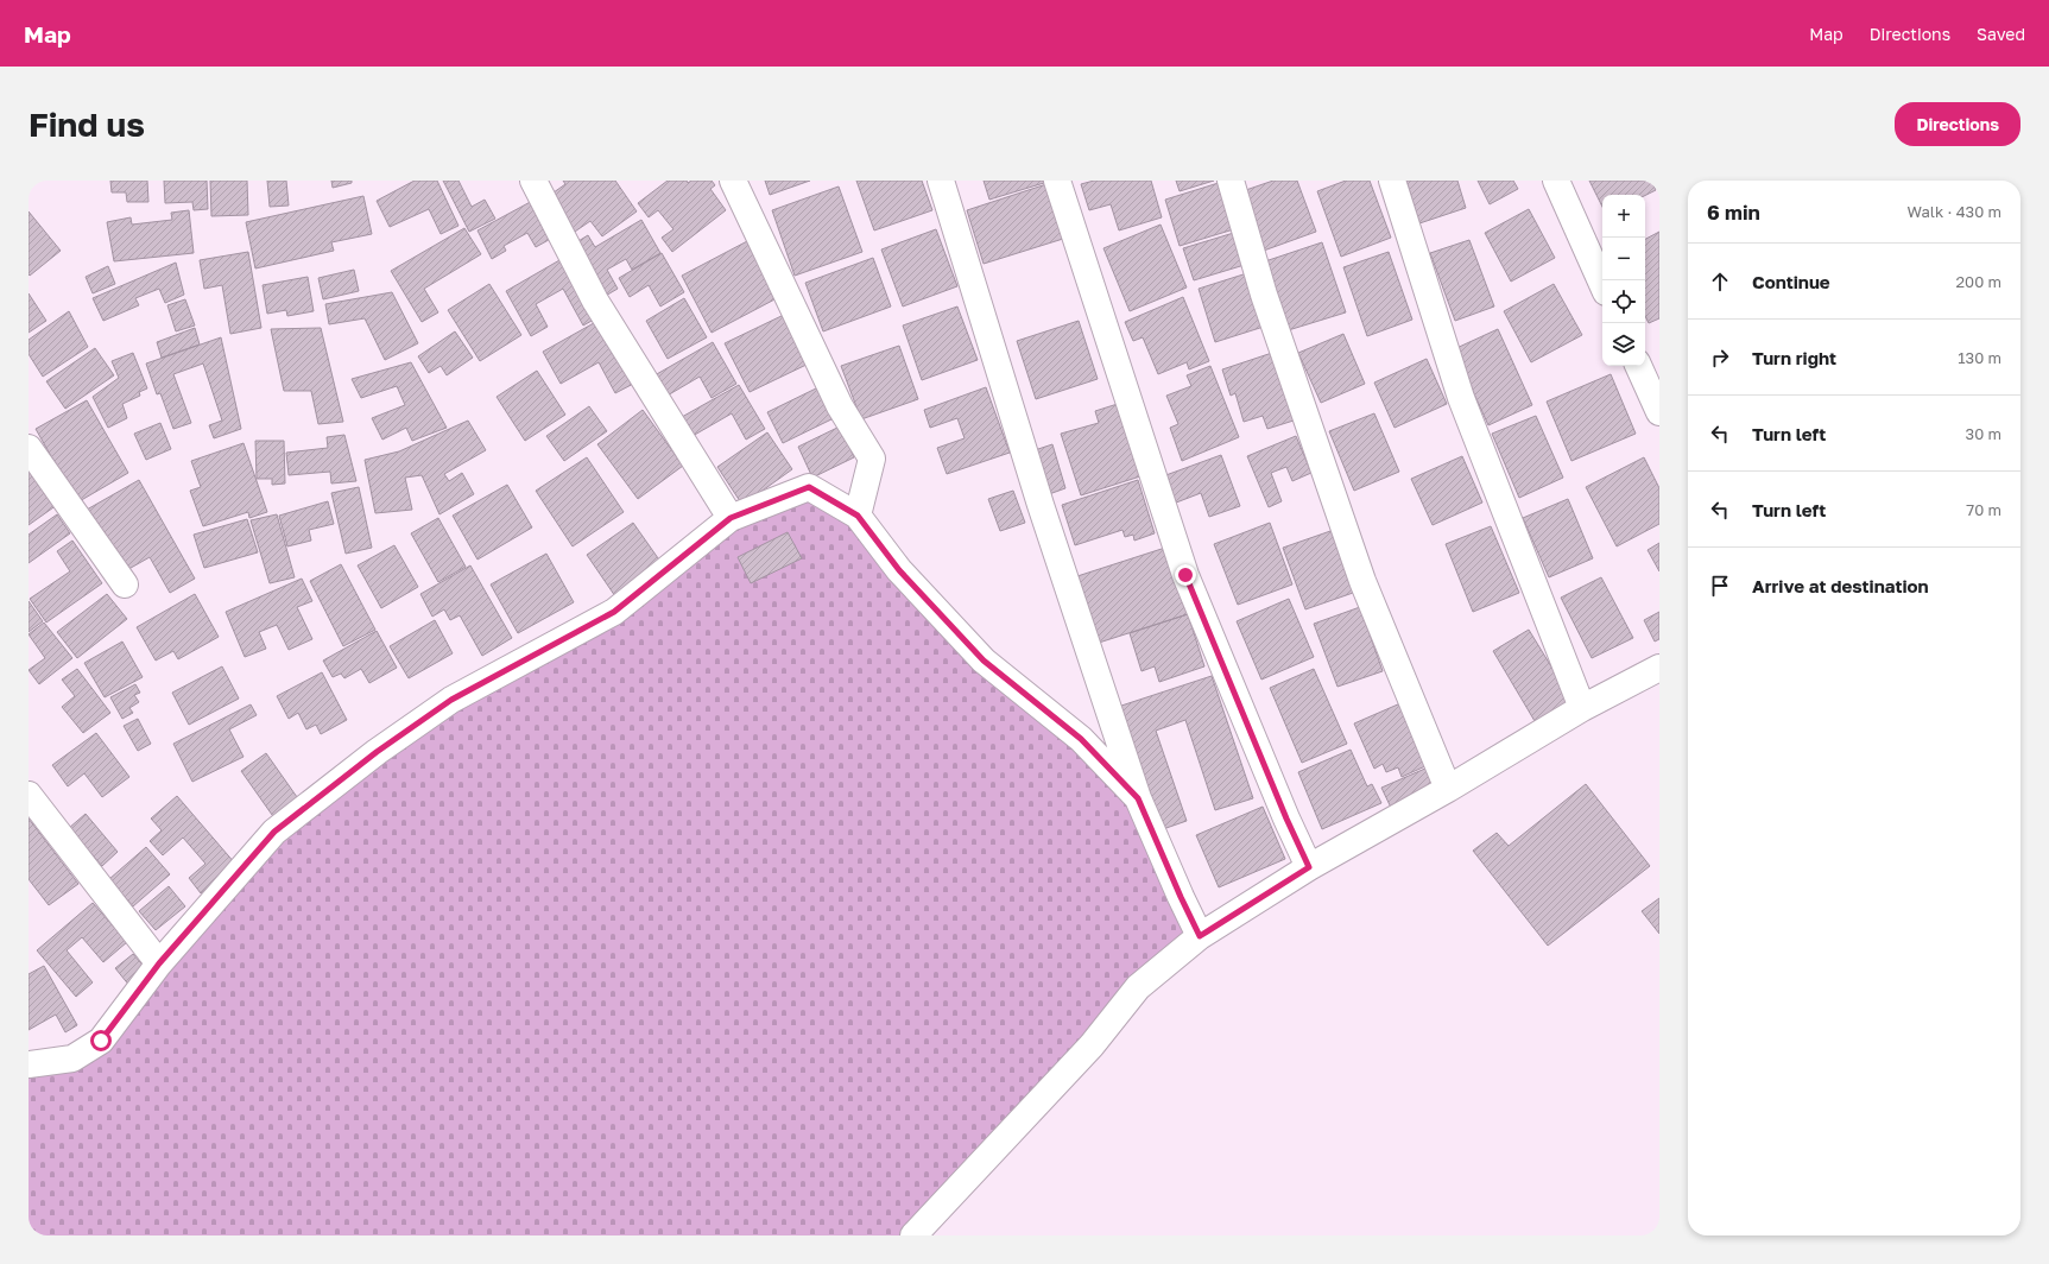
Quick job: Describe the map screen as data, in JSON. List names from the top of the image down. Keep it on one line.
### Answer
{"page":{"header":"Map","nav":["Map","Directions","Saved"],"buttons":"Directions","title":"Find us","heading":["6 min","Walk · 430 m"],"map_buttons":["+","−"],"list":[["Continue","200 m"],["Turn right","130 m"],["Turn left","30 m"],["Turn left","70 m"],"Arrive at destination"]}}
